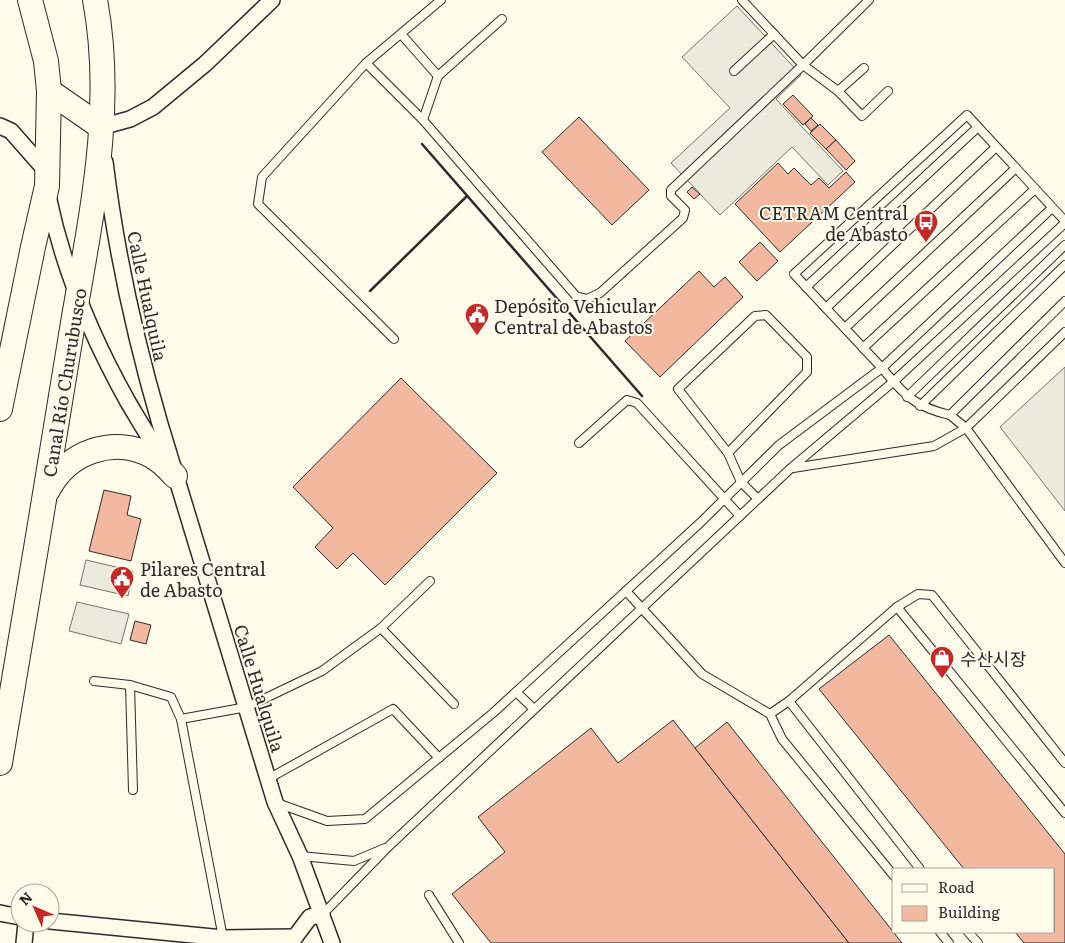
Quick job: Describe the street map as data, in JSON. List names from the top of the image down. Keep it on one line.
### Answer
{"streets":{"main road":["Canal Río Churubusco"],"street":["Calle Hualquila"]},"crossings":[["Calle Hualquila","Canal Río Churubusco"]],"places":{"bus stop":["CETRAM Central de Abasto"],"public building":["Depósito Vehicular Central de Abastos","Pilares Central de Abasto"],"shop":["수산시장"]},"legend":["Road","Building"],"north":"top left"}
